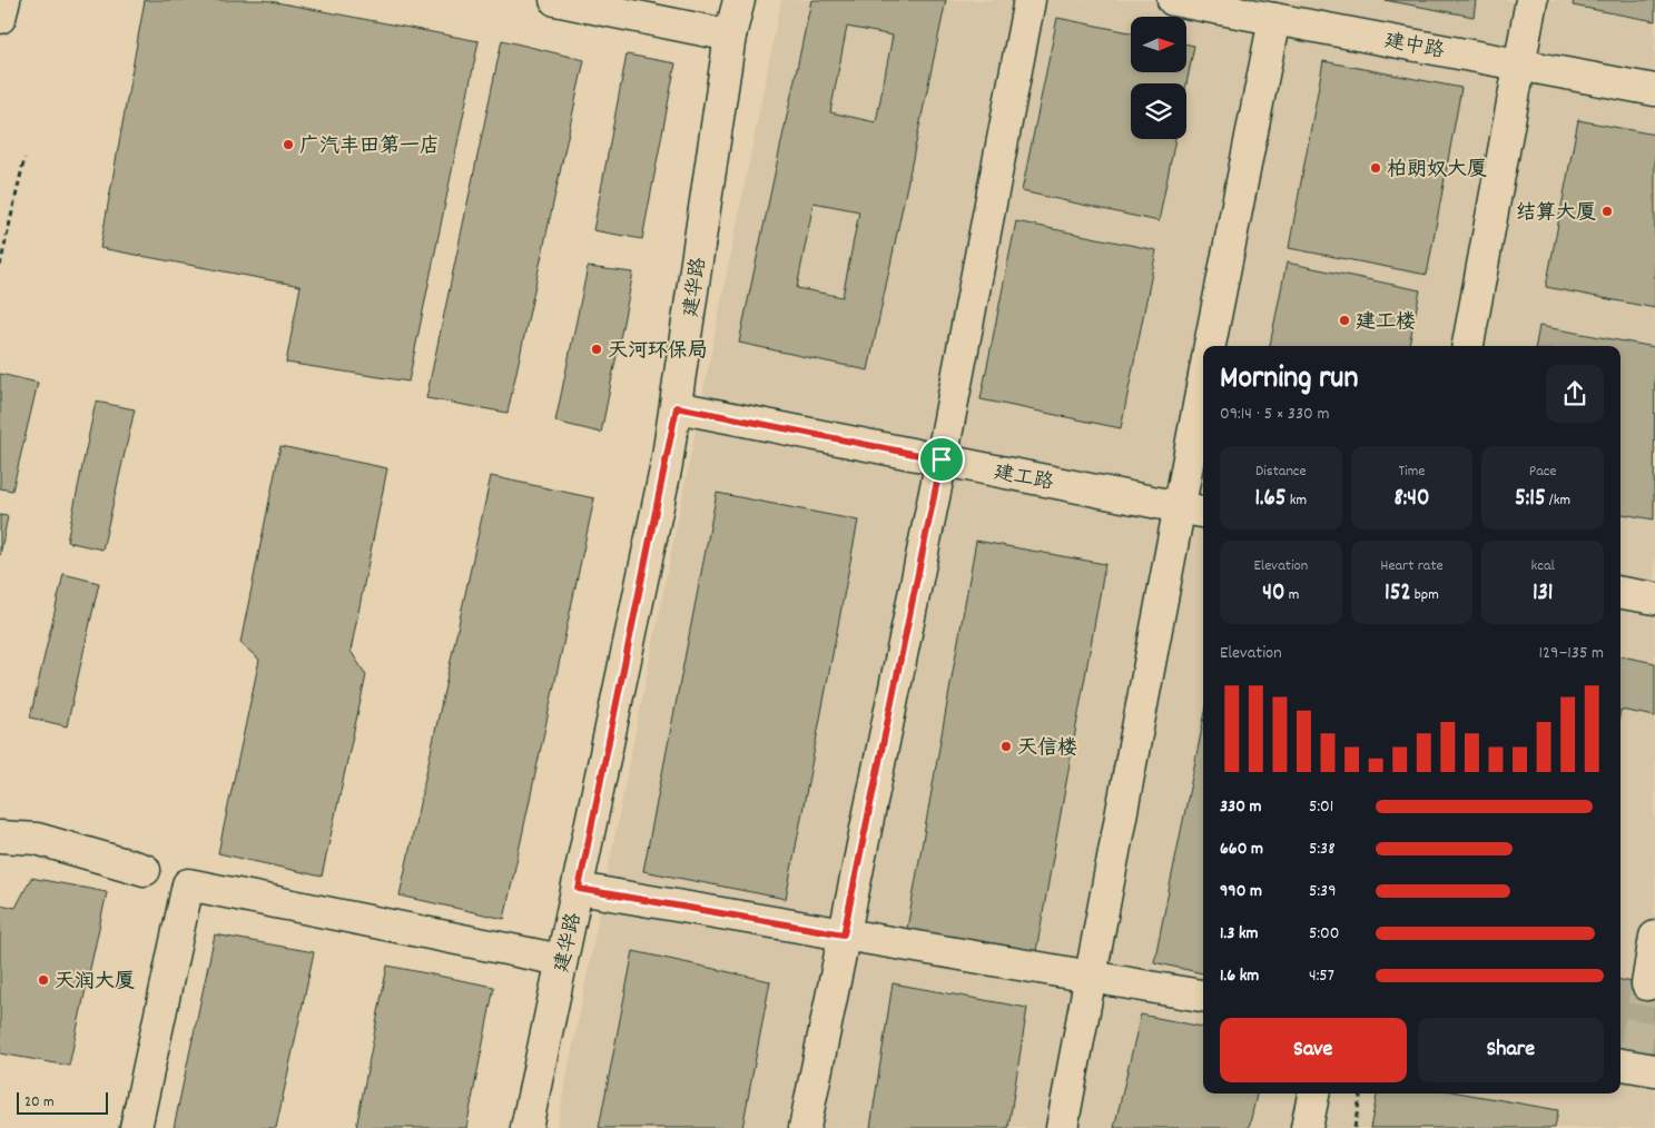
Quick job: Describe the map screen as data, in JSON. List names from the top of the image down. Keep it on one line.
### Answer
{"streets":{"street":["建中路","建华路","建工路"]},"crossings":[["建华路","建工路"]],"places":["广汽丰田第一店","柏朗奴大厦","结算大厦","建工楼","天河环保局","天信楼","天润大厦"],"scale_bar":"20 m","north":"right","page":{"heading":["Morning run","09:14 · 5 × 330 m"],"stats":[["Distance","1.65 km"],["Time","8:40"],["Pace","5:15 /km"],["Elevation","40 m"],["Heart rate","152 bpm"],["kcal","131"]],"chart":["Elevation","129–135 m"],"list":[{"name":"330 m","note":"5:01"},{"name":"660 m","note":"5:38"},{"name":"990 m","note":"5:39"},{"name":"1.3 km","note":"5:00"},{"name":"1.6 km","note":"4:57"}],"buttons":["Save","Share"],"scale":"20 m"}}
